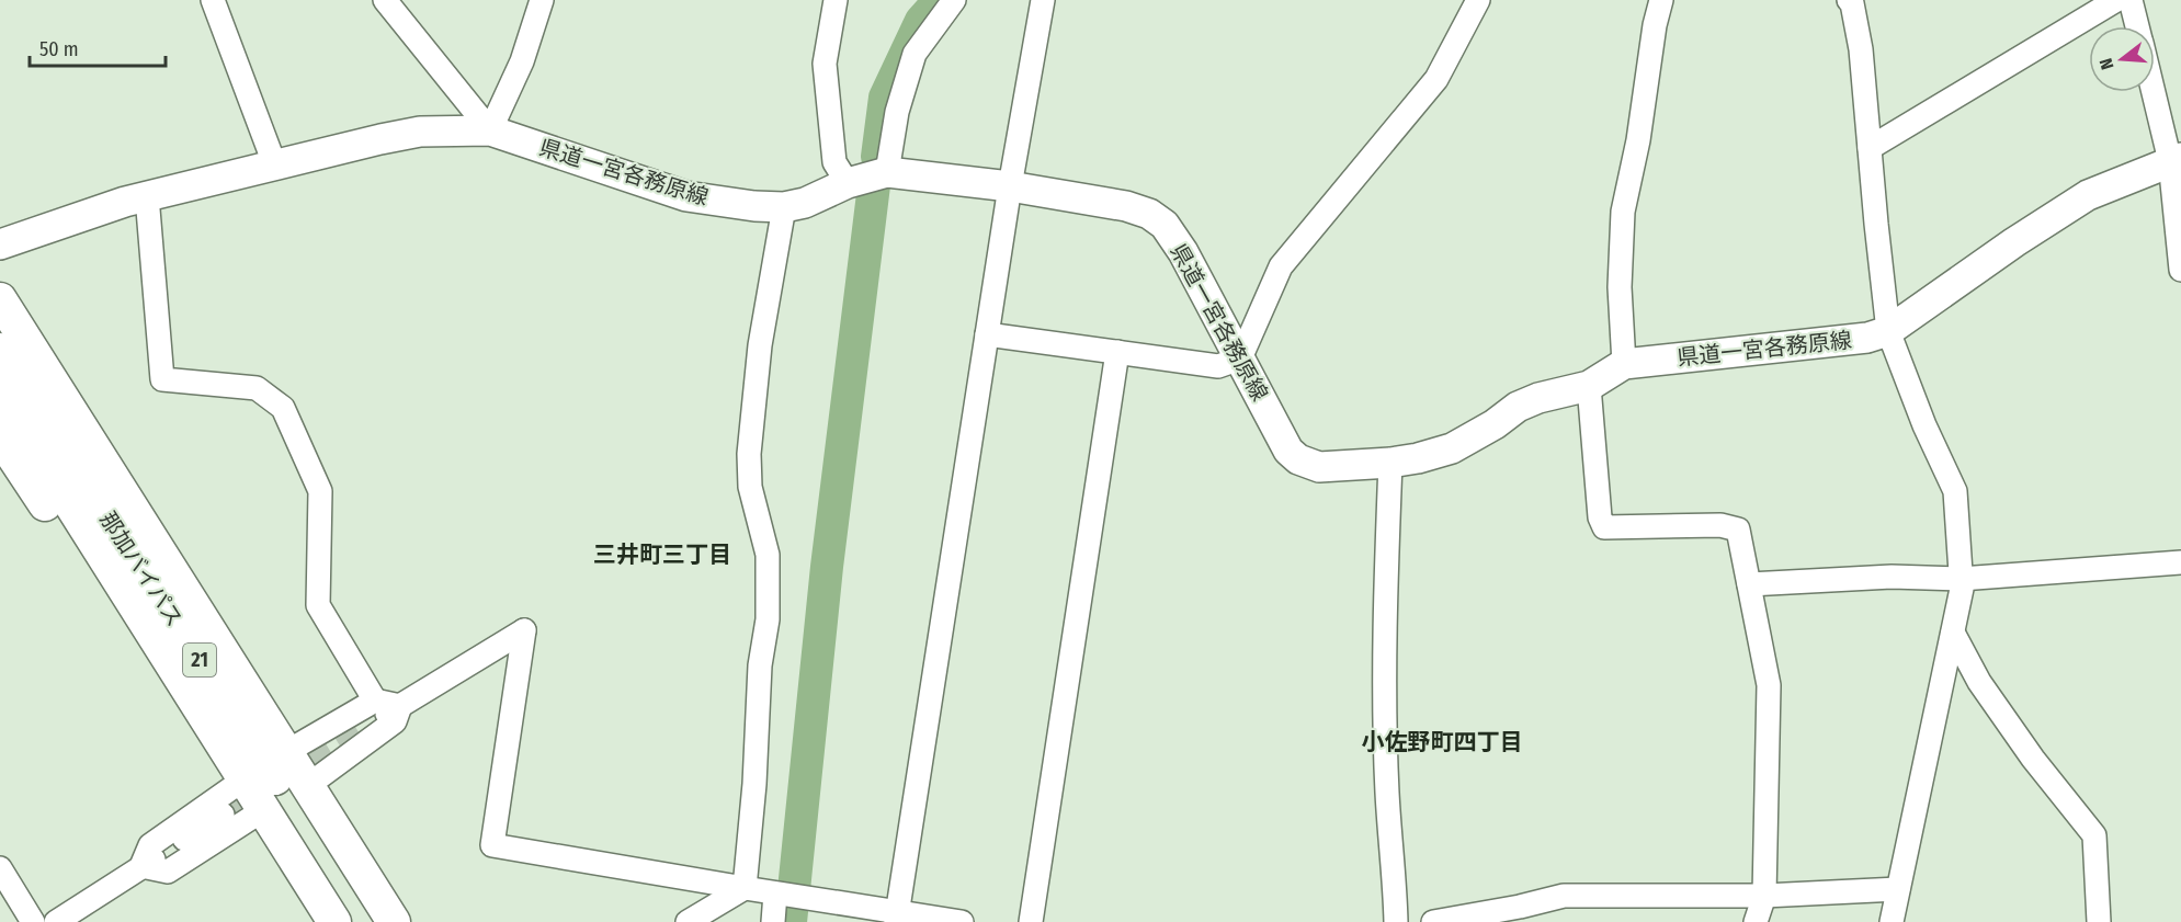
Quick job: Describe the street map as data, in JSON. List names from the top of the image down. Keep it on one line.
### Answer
{"streets":{"highway":["那加バイパス","21"],"main road":["県道一宮各務原線"]},"districts":["三井町三丁目","小佐野町四丁目"],"scale_bar":"50 m","north":"left"}
